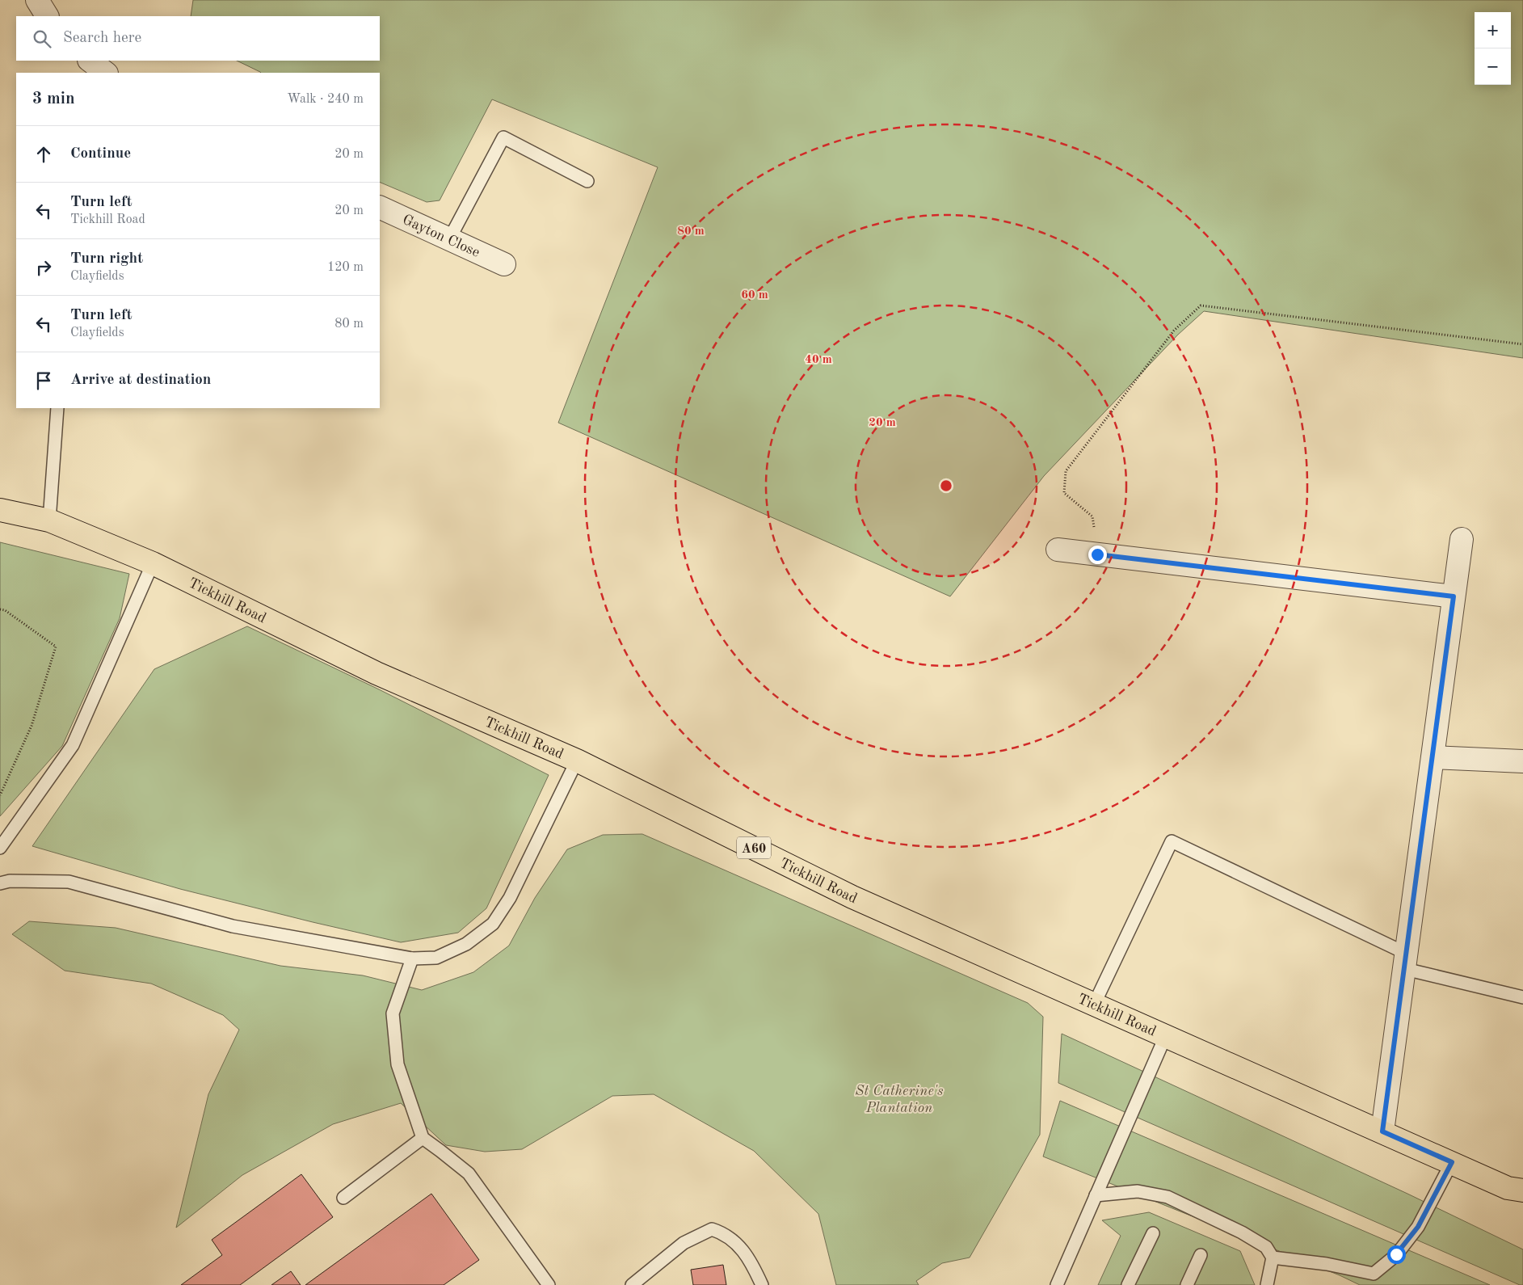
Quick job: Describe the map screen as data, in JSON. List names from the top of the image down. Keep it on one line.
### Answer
{"streets":{"main road":["Tickhill Road","A60"],"street":["Gayton Close"]},"parks":["St Catherine's Plantation"],"page":{"map_buttons":["+","−"],"search":"Search here","heading":["3 min","Walk · 240 m"],"list":[["Continue","20 m"],["Turn left","Tickhill Road","20 m"],["Turn right","Clayfields","120 m"],["Turn left","Clayfields","80 m"],"Arrive at destination"]},"rings":["80 m","60 m","40 m","20 m"]}
